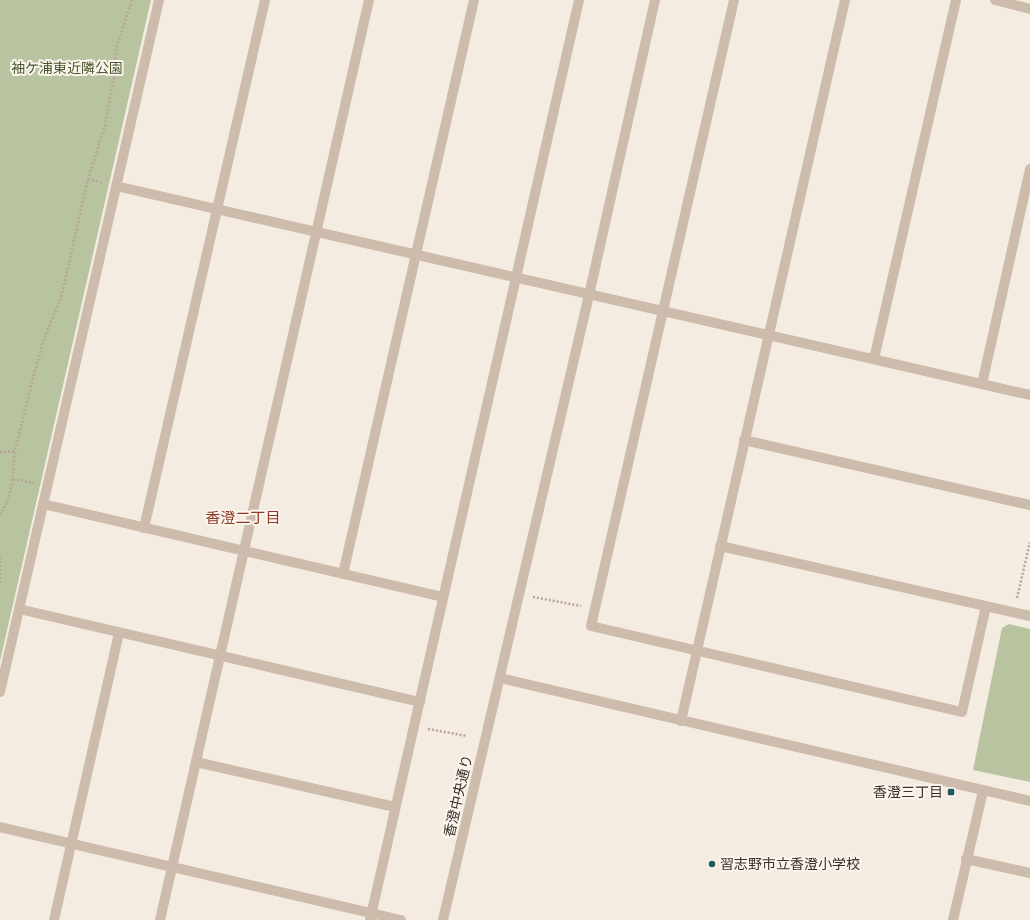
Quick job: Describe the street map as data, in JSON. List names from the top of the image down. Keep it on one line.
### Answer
{"streets":{"street":["香澄中央通り"]},"districts":["香澄二丁目"],"parks":["袖ケ浦東近隣公園"],"places":{"transit":["香澄三丁目"],"other":["習志野市立香澄小学校"]}}
